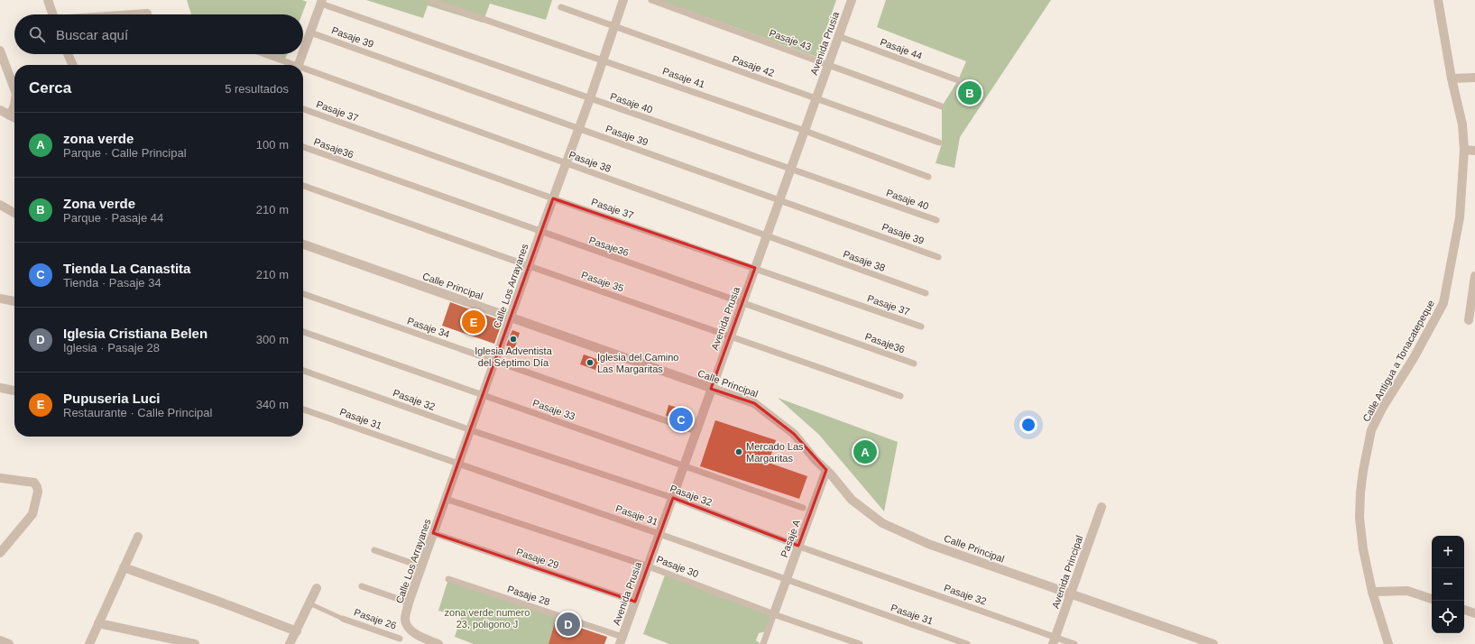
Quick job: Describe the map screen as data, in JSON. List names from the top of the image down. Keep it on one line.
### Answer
{"streets":{"street":["Pasaje 39","Pasaje 43","Avenida Prusia","Pasaje 44","Pasaje 42","Pasaje 41","Pasaje 40","Pasaje 37","Pasaje36","Pasaje 38","Pasaje 35","Calle Principal","Calle Los Arrayanes","Pasaje 34","Calle Antigua a Tonacatepeque","Pasaje 32","Pasaje 33","Pasaje 31","Pasaje A","Pasaje 29","Pasaje 30","Avenida Principal","Pasaje 28","Pasaje 26"]},"crossings":[["Pasaje 39","Avenida Prusia"],["Pasaje 39","Calle Los Arrayanes"],["Pasaje 43","Avenida Prusia"],["Avenida Prusia","Pasaje 44"],["Avenida Prusia","Pasaje 42"],["Avenida Prusia","Pasaje 41"],["Avenida Prusia","Pasaje 40"],["Avenida Prusia","Pasaje 37"],["Avenida Prusia","Pasaje36"],["Avenida Prusia","Pasaje 38"],["Avenida Prusia","Pasaje 35"],["Avenida Prusia","Calle Principal"],["Avenida Prusia","Pasaje 34"],["Avenida Prusia","Pasaje 32"],["Avenida Prusia","Pasaje 33"],["Avenida Prusia","Pasaje 31"],["Avenida Prusia","Pasaje 29"],["Avenida Prusia","Pasaje 30"],["Avenida Prusia","Pasaje 28"],["Pasaje 42","Calle Los Arrayanes"],["Pasaje 41","Calle Los Arrayanes"],["Pasaje 40","Calle Los Arrayanes"],["Pasaje 37","Calle Los Arrayanes"],["Pasaje36","Calle Los Arrayanes"],["Pasaje 38","Calle Los Arrayanes"],["Pasaje 35","Calle Los Arrayanes"],["Calle Principal","Calle Los Arrayanes"],["Calle Principal","Pasaje A"],["Calle Principal","Avenida Principal"],["Calle Los Arrayanes","Pasaje 34"],["Calle Los Arrayanes","Pasaje 32"],["Calle Los Arrayanes","Pasaje 33"],["Calle Los Arrayanes","Pasaje 31"],["Calle Los Arrayanes","Pasaje 29"],["Calle Los Arrayanes","Pasaje 30"],["Calle Los Arrayanes","Pasaje 26"],["Pasaje 32","Pasaje A"],["Pasaje 32","Avenida Principal"],["Pasaje 31","Pasaje A"],["Pasaje A","Pasaje 30"]],"parks":["zona verde numero 23, poligono J"],"places":["Iglesia Adventista del Séptimo Día","Iglesia del Camino Las Margaritas","Mercado Las Margaritas"],"page":{"search":"Buscar aquí","heading":["Cerca","5 resultados"],"pins":["B","E","C","A","D"],"list":[{"mark":"A","name":"zona verde","note":"Parque · Calle Principal","value":"100 m"},{"mark":"B","name":"Zona verde","note":"Parque · Pasaje 44","value":"210 m"},{"mark":"C","name":"Tienda La Canastita","note":"Tienda · Pasaje 34","value":"210 m"},{"mark":"D","name":"Iglesia Cristiana Belen","note":"Iglesia · Pasaje 28","value":"300 m"},{"mark":"E","name":"Pupuseria Luci","note":"Restaurante · Calle Principal","value":"340 m"}],"map_buttons":["+","−"]}}
